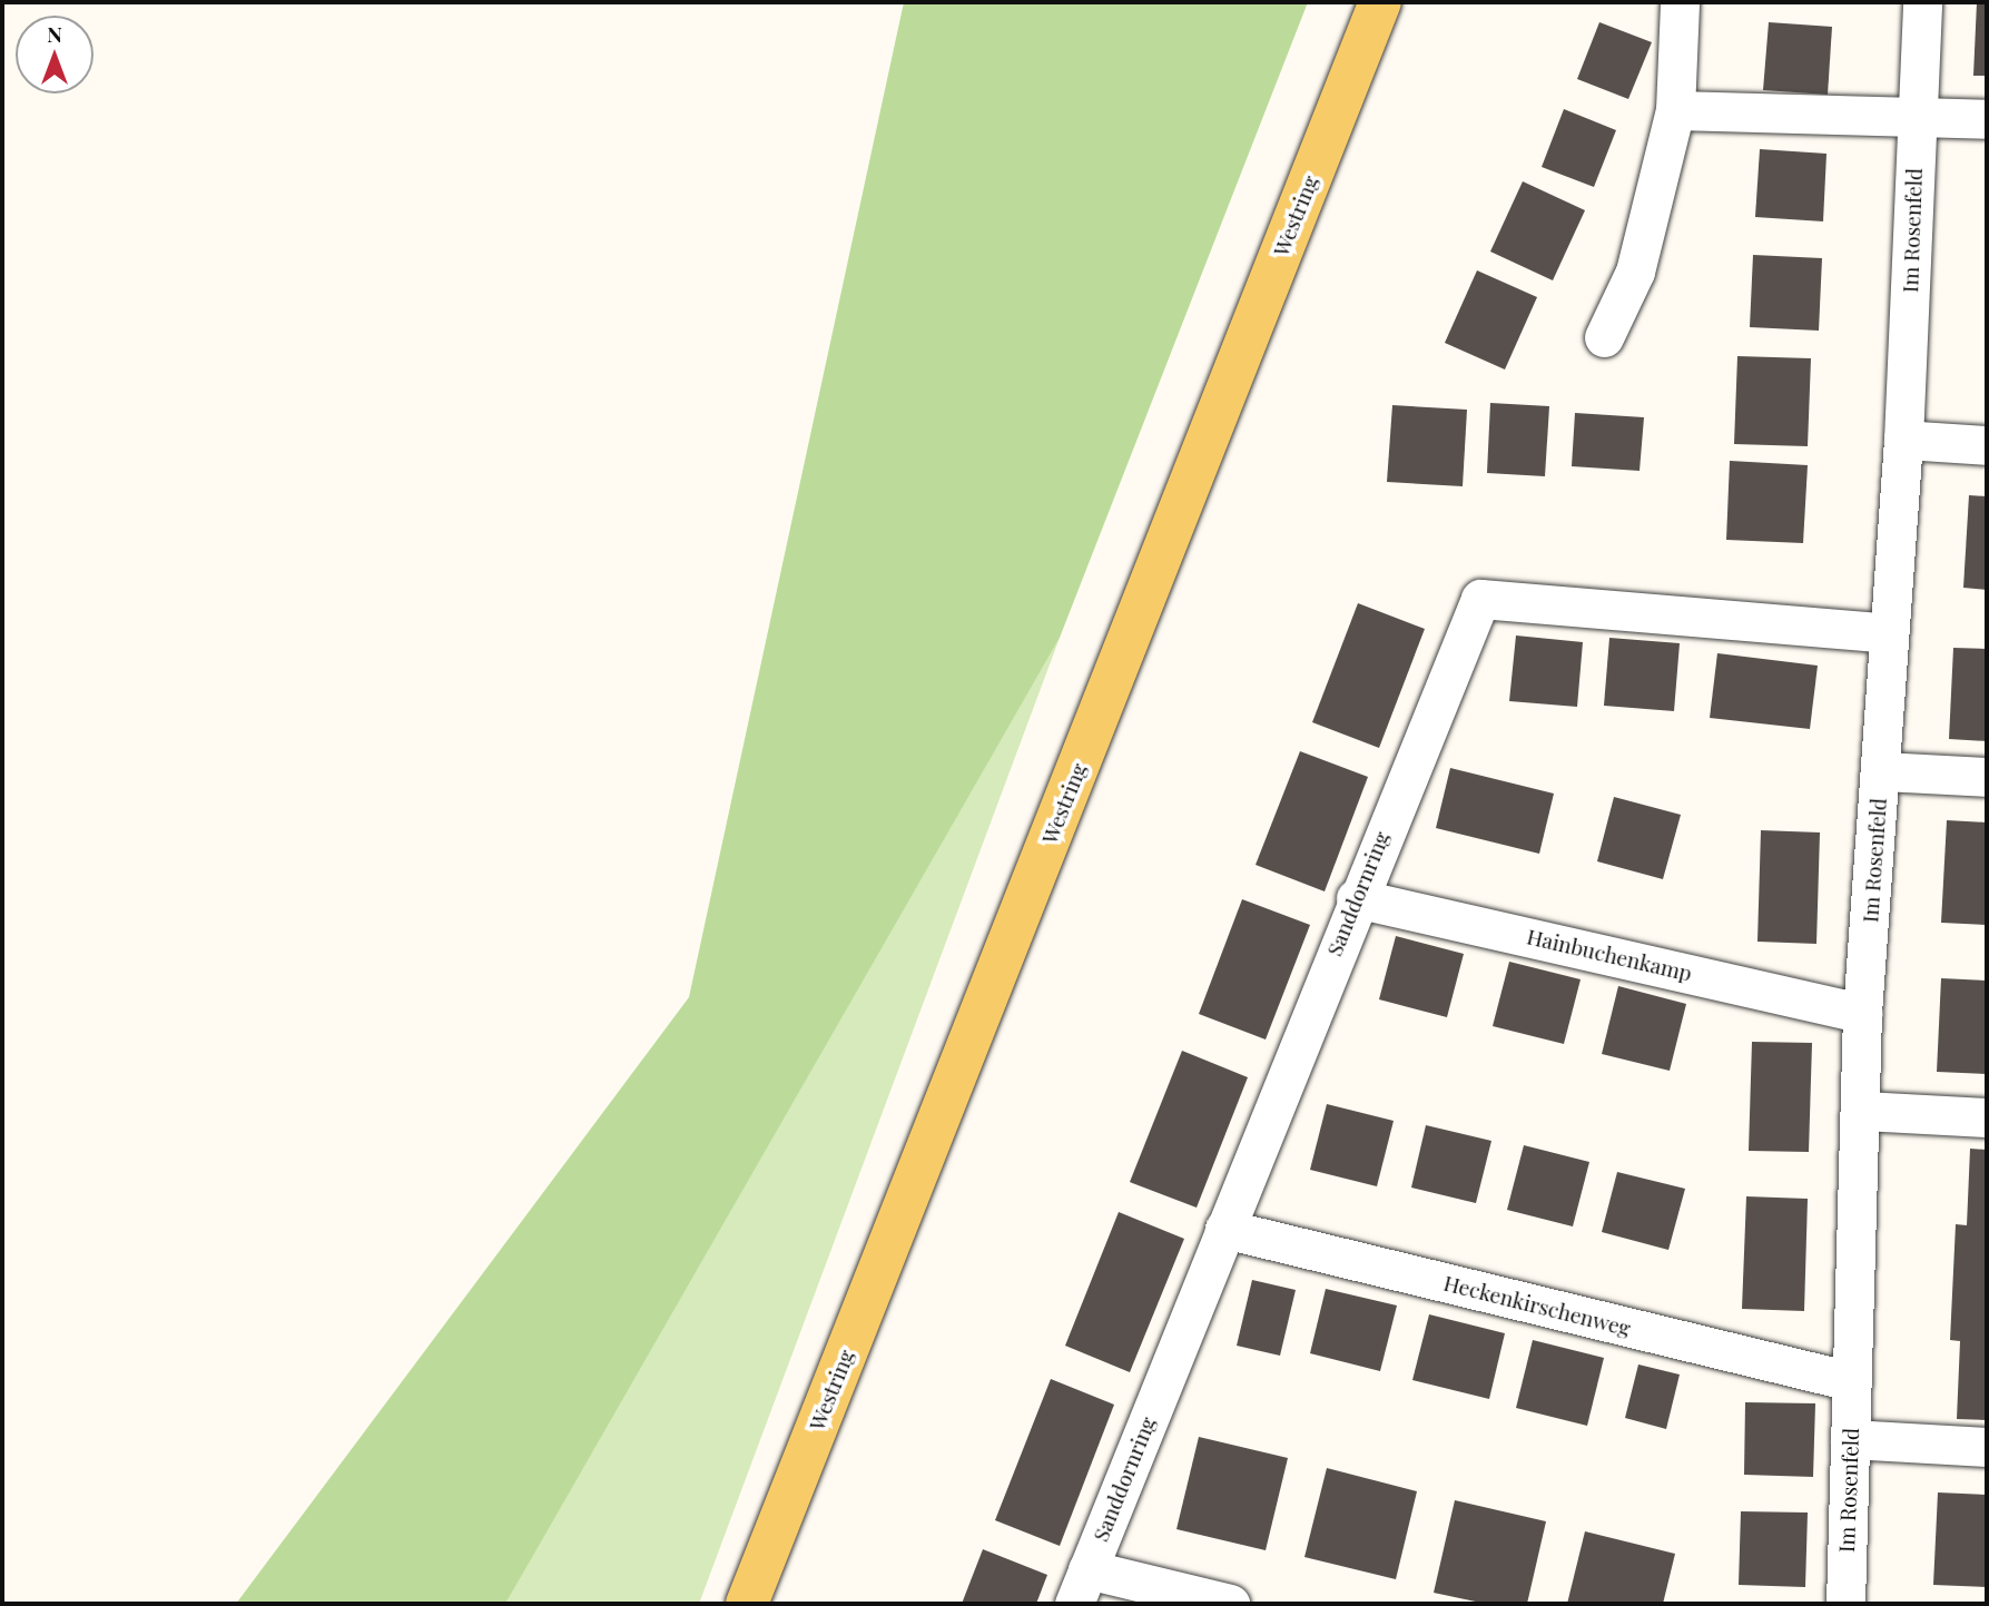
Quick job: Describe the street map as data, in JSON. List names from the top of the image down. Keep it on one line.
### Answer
{"streets":{"main road":["Westring"],"street":["Im Rosenfeld","Sanddornring","Hainbuchenkamp","Heckenkirschenweg"]},"crossings":[["Im Rosenfeld","Sanddornring"],["Im Rosenfeld","Hainbuchenkamp"],["Im Rosenfeld","Heckenkirschenweg"],["Sanddornring","Hainbuchenkamp"],["Sanddornring","Heckenkirschenweg"]],"north":"top"}
